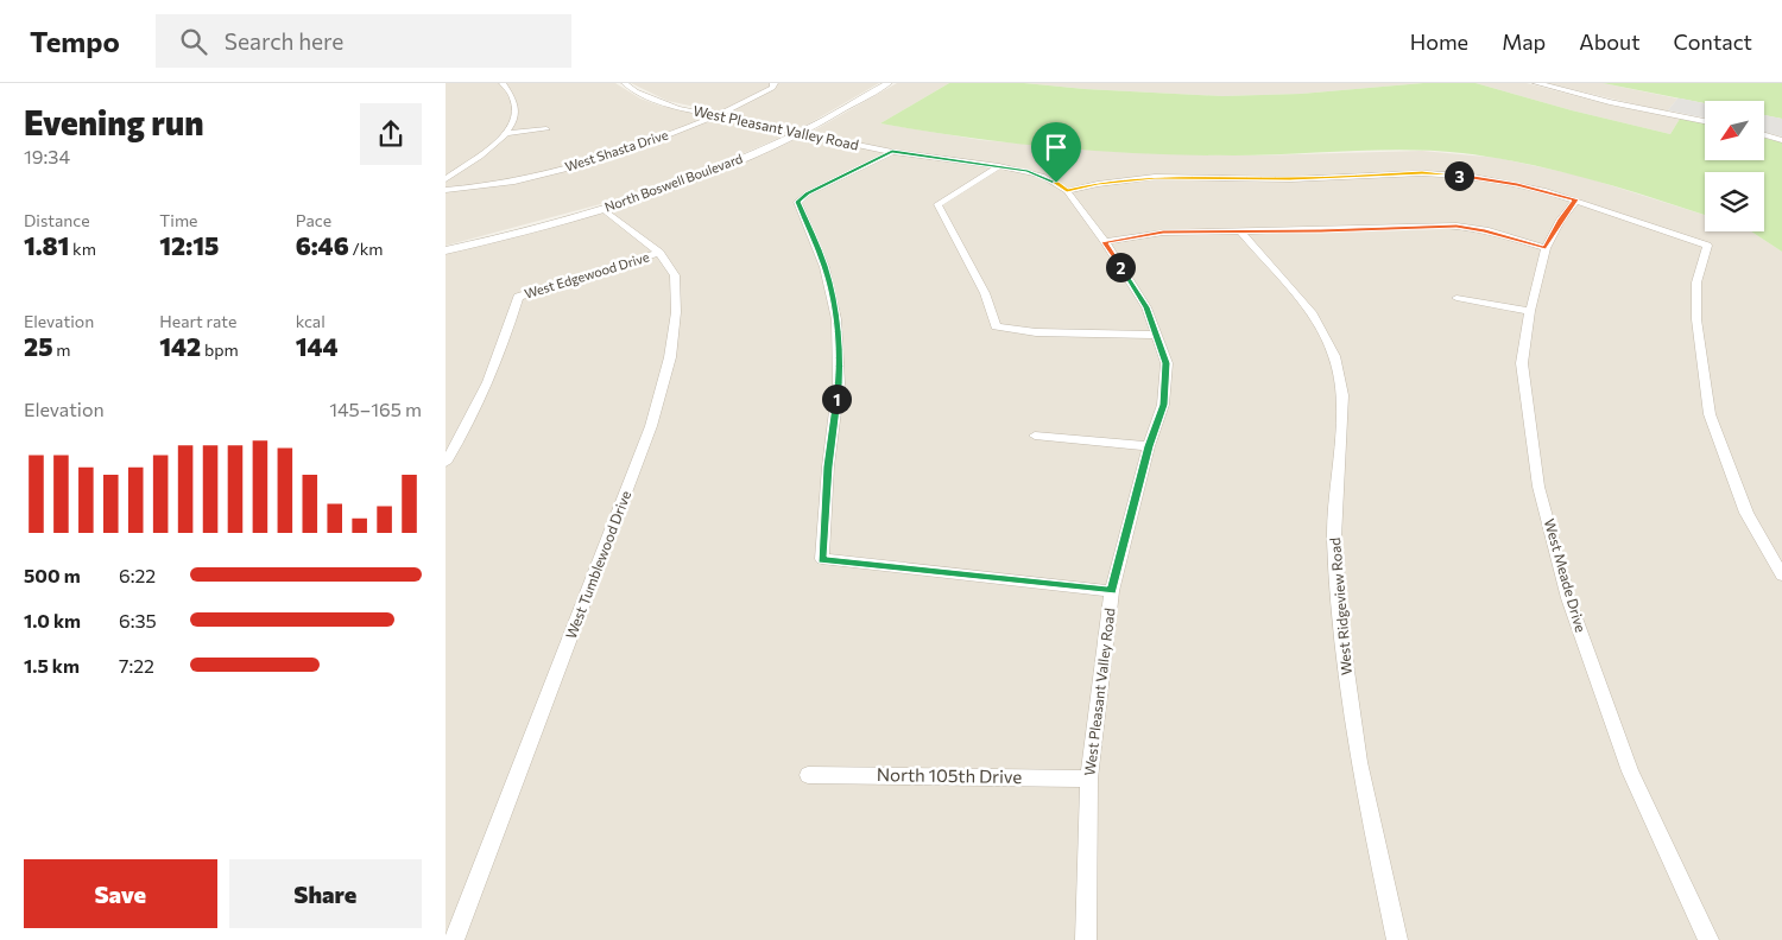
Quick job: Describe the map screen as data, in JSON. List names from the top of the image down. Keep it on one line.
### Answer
{"streets":{"street":["West Pleasant Valley Road","West Shasta Drive","North Boswell Boulevard","West Edgewood Drive","West Tumblewood Drive","West Meade Drive","West Ridgeview Road","North 105th Drive"]},"crossings":[["West Pleasant Valley Road","West Shasta Drive"],["West Pleasant Valley Road","North Boswell Boulevard"],["West Pleasant Valley Road","North 105th Drive"],["North Boswell Boulevard","West Tumblewood Drive"],["West Edgewood Drive","West Tumblewood Drive"]],"north":"bottom left","page":{"header":"Tempo","search":"Search here","nav":["Home","Map","About","Contact"],"heading":["Evening run","19:34"],"pins":["3","2","1"],"stats":[["Distance","1.81 km"],["Time","12:15"],["Pace","6:46 /km"],["Elevation","25 m"],["Heart rate","142 bpm"],["kcal","144"]],"chart":["Elevation","145–165 m"],"list":[{"name":"500 m","note":"6:22"},{"name":"1.0 km","note":"6:35"},{"name":"1.5 km","note":"7:22"}],"buttons":["Save","Share"]}}
